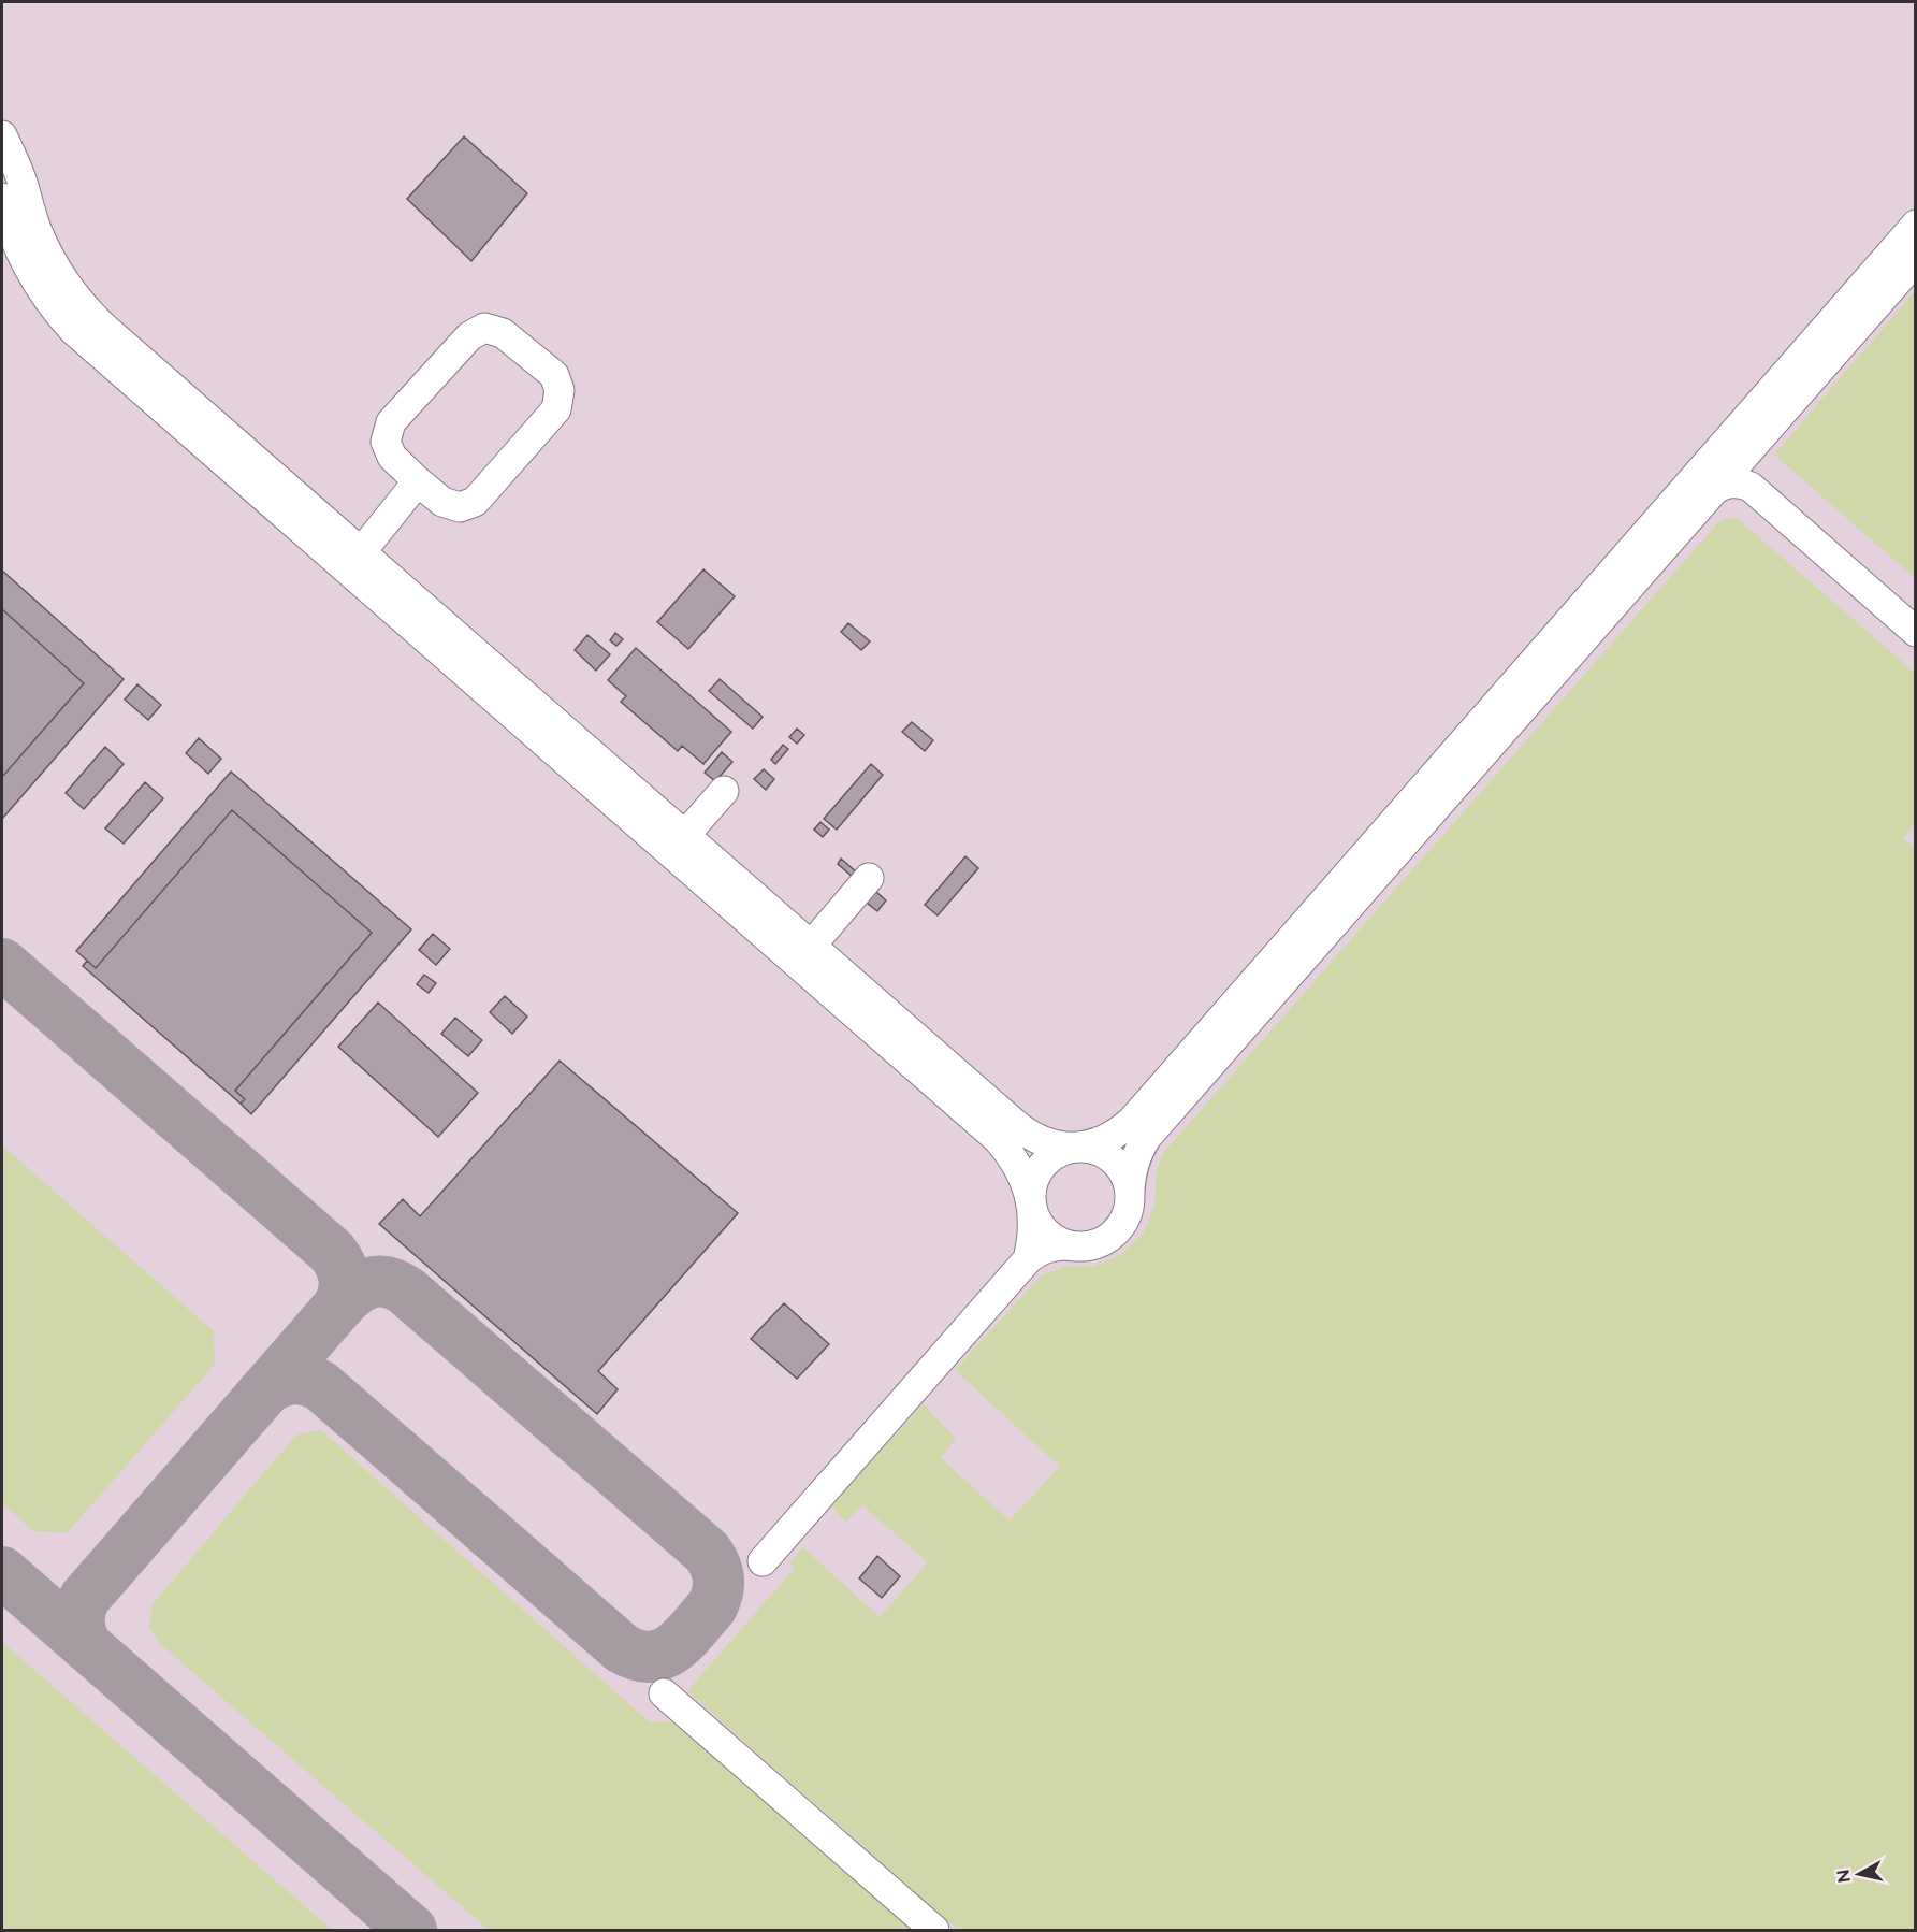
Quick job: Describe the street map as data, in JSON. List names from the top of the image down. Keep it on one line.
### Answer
{"north":"left"}
